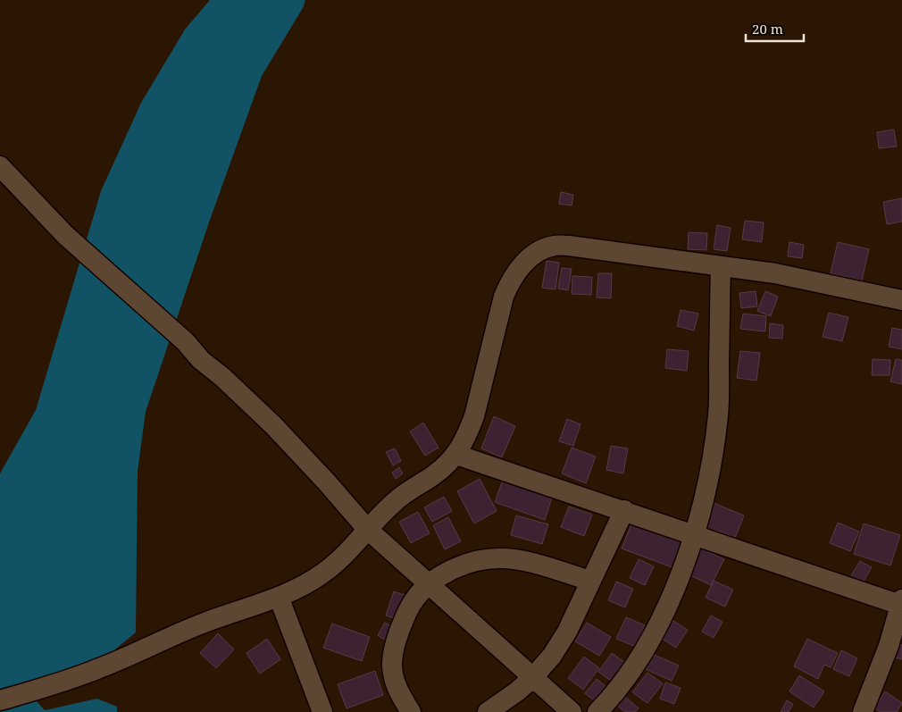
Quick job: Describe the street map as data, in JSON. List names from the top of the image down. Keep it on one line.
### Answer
{"scale_bar":"20 m"}
